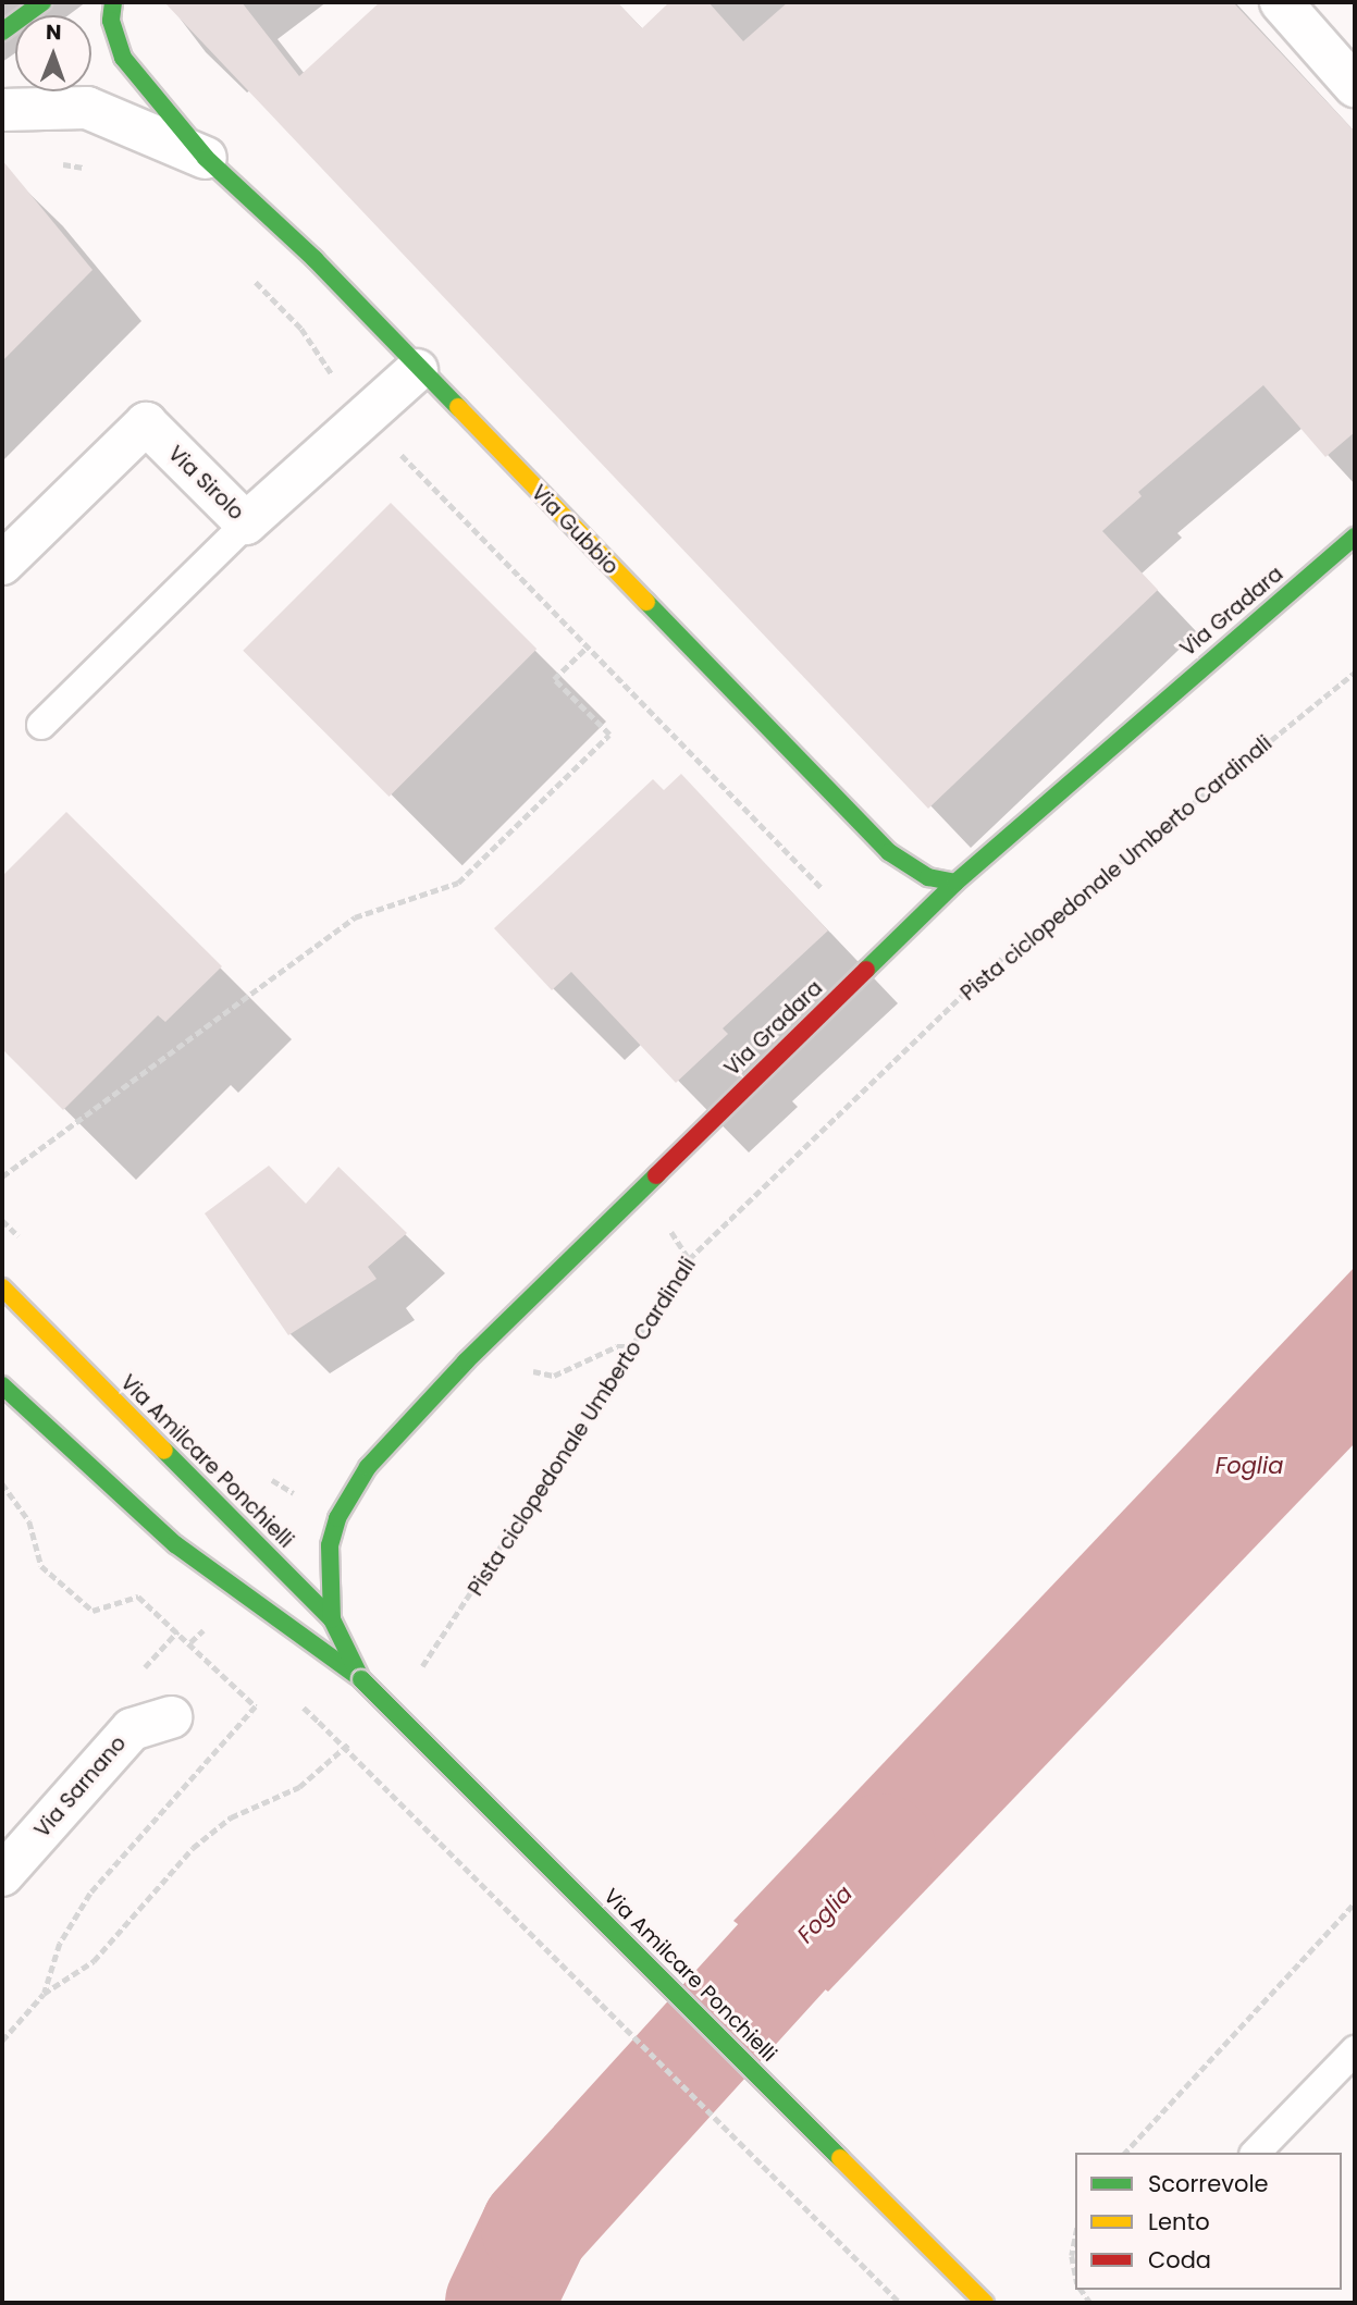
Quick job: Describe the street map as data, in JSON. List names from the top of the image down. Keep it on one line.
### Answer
{"streets":{"street":["Via Sirolo","Via Gubbio","Via Gradara","Via Amilcare Ponchielli","Via Sarnano"],"path":["Pista ciclopedonale Umberto Cardinali"]},"crossings":[["Via Sirolo","Via Gubbio"],["Via Gubbio","Via Gradara"],["Via Gradara","Via Amilcare Ponchielli"]],"water":["Foglia"],"legend":["Scorrevole","Lento","Coda"],"north":"top"}
